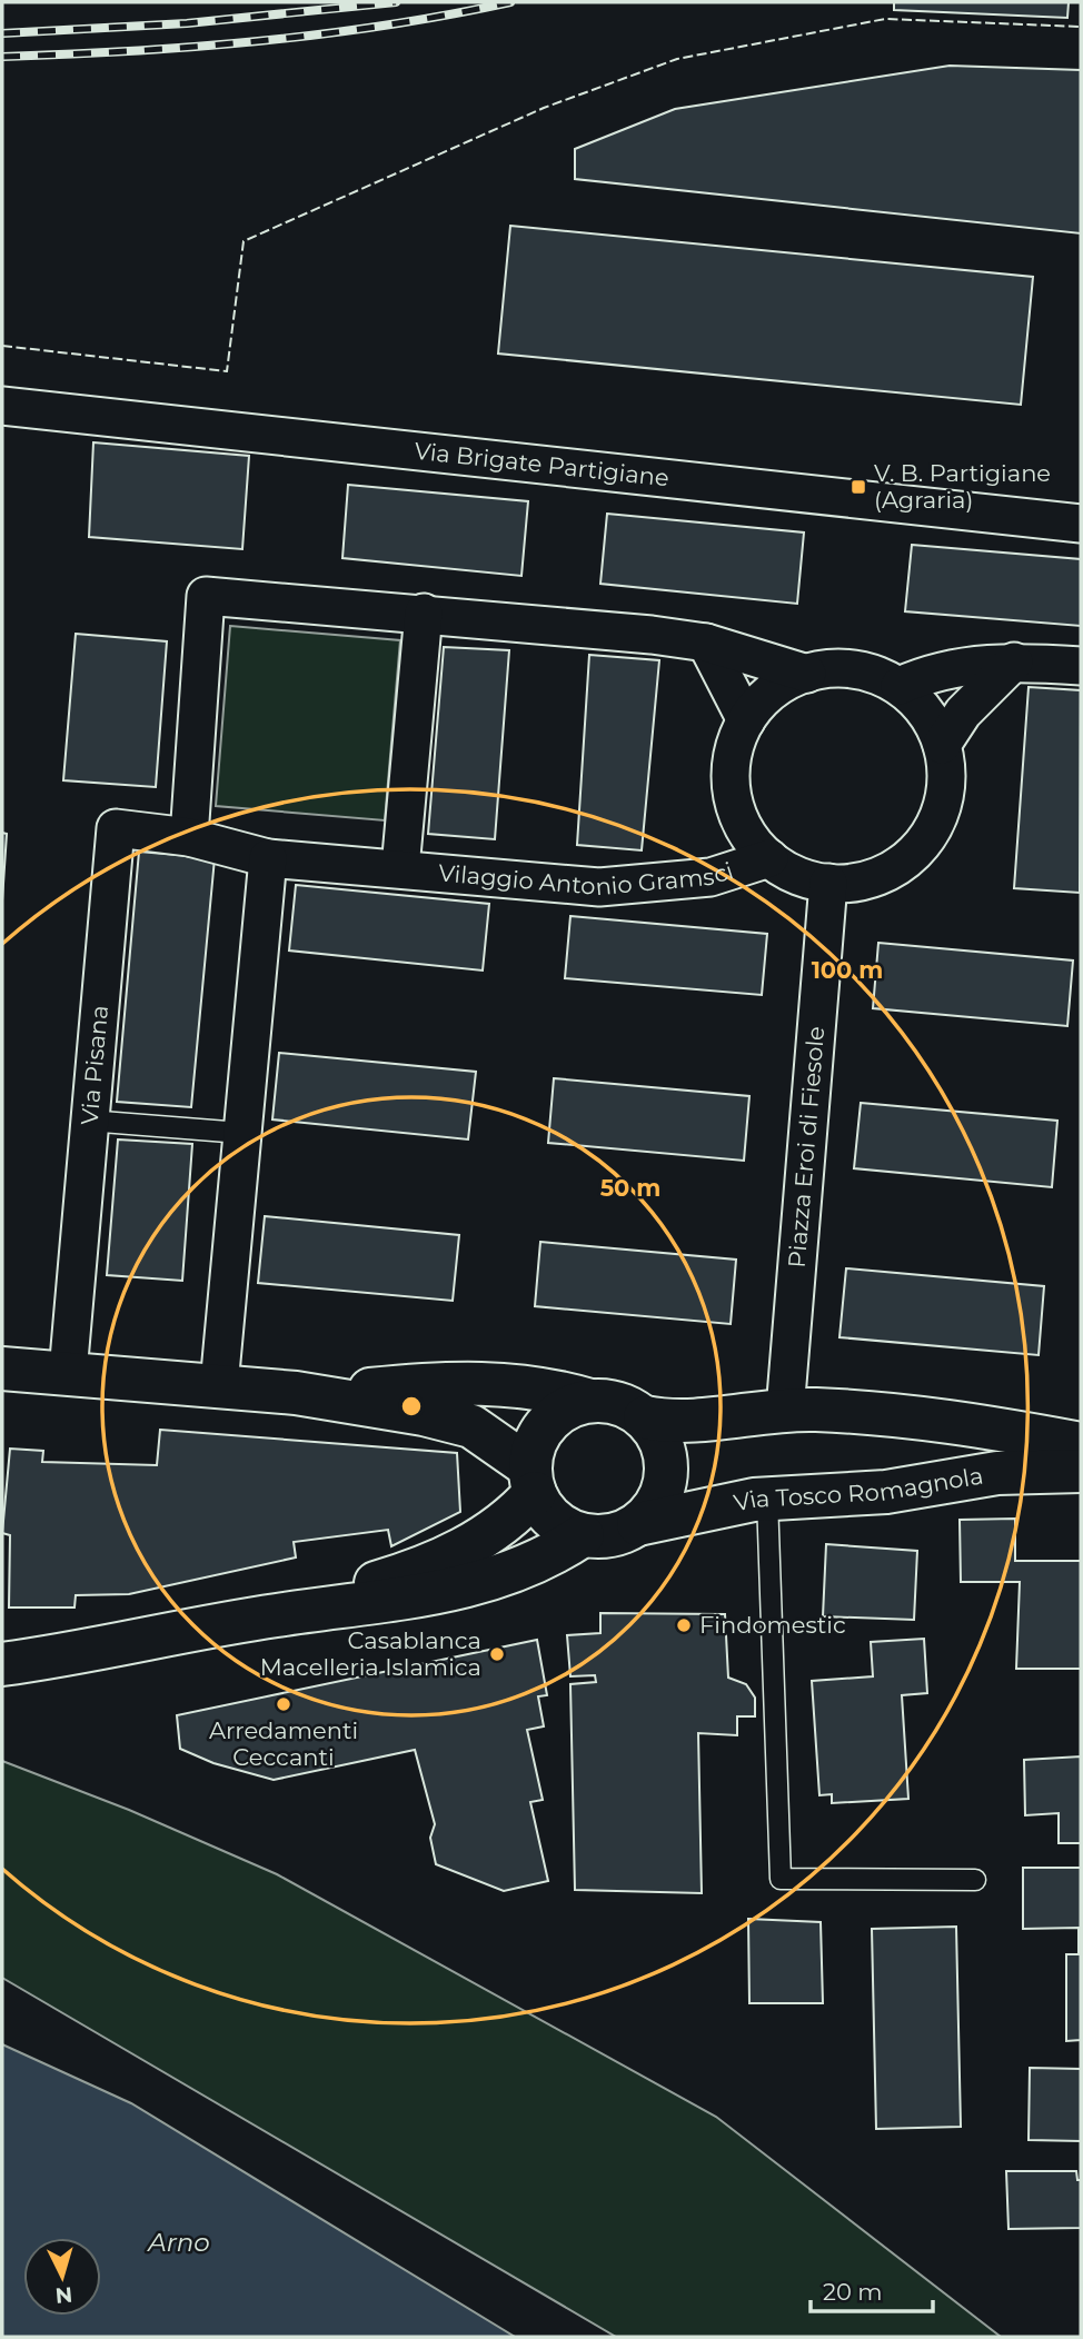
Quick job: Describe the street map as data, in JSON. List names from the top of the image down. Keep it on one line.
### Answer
{"streets":{"main road":["Via Tosco Romagnola"],"street":["Via Brigate Partigiane","Vilaggio Antonio Gramsci","Via Pisana","Piazza Eroi di Fiesole"]},"crossings":[["Vilaggio Antonio Gramsci","Via Pisana"],["Vilaggio Antonio Gramsci","Piazza Eroi di Fiesole"]],"water":["Arno"],"places":{"transit":["V. B. Partigiane (Agraria)"],"other":["Findomestic","Casablanca Macelleria Islamica","Arredamenti Ceccanti"]},"scale_bar":"20 m","north":"bottom","rings":["100 m","50 m"]}
